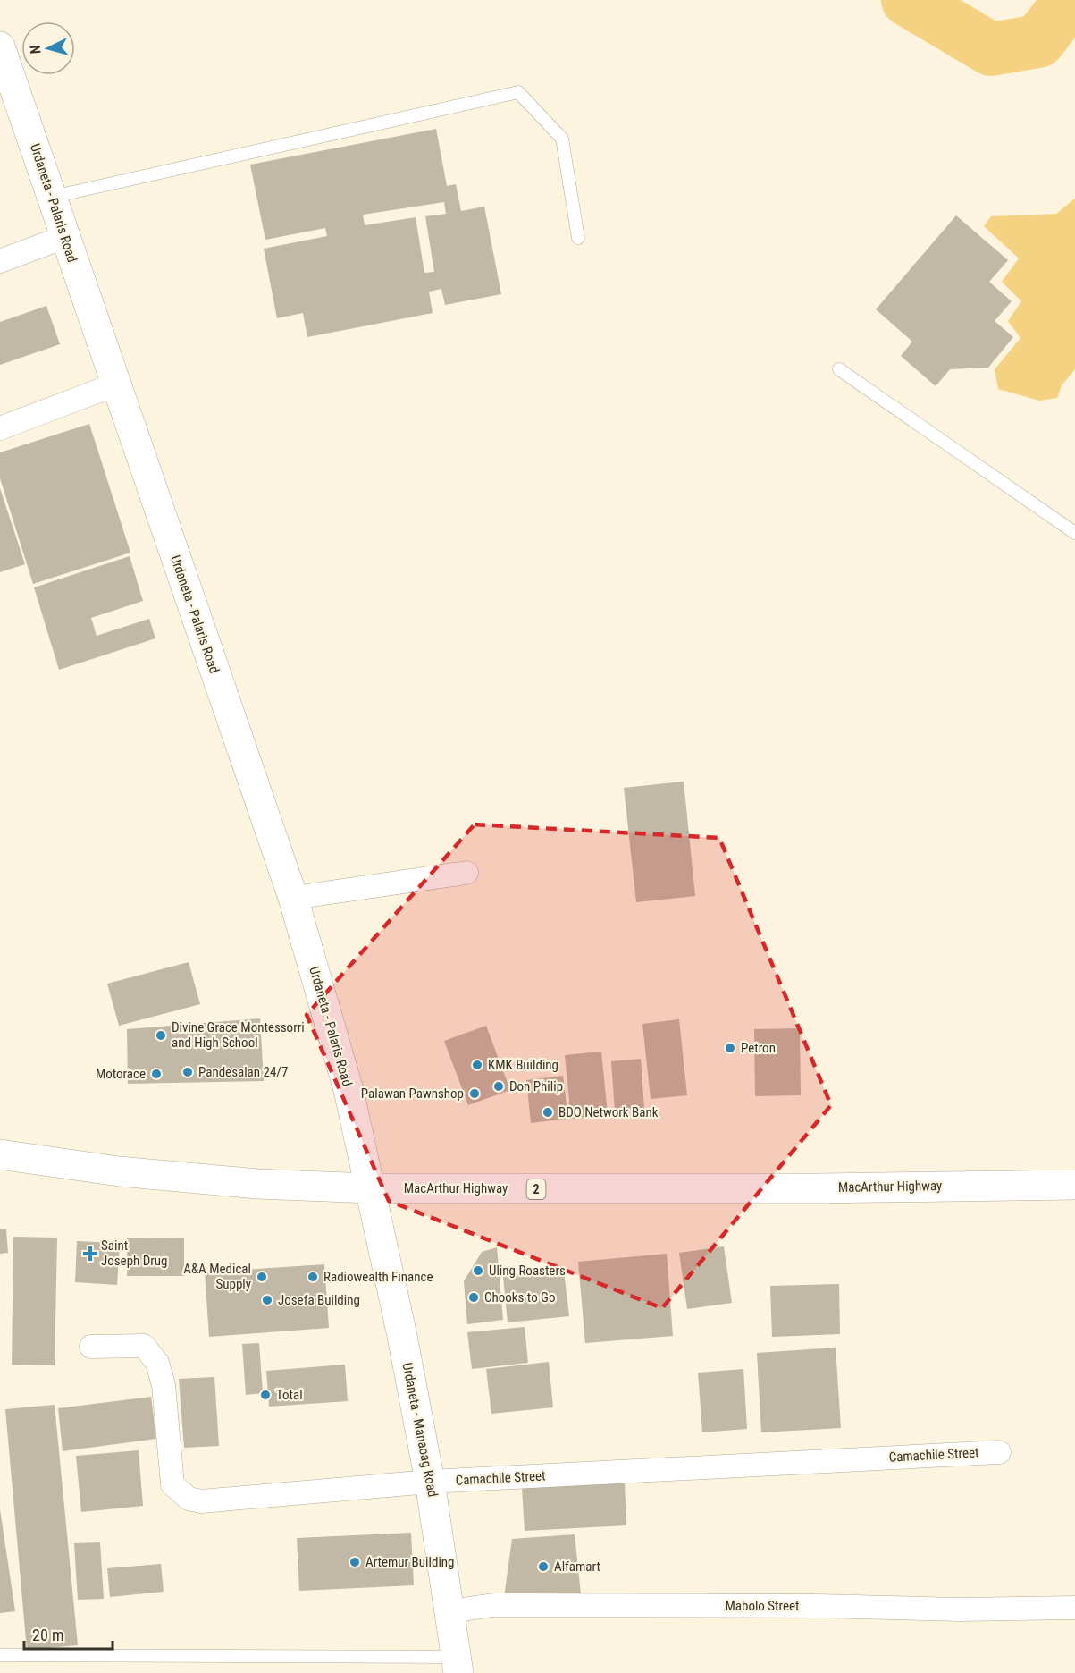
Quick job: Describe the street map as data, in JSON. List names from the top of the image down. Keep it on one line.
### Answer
{"streets":{"main road":["Urdaneta - Palaris Road","MacArthur Highway","2","Urdaneta - Manaoag Road"],"street":["Camachile Street","Mabolo Street"]},"crossings":[["Urdaneta - Palaris Road","MacArthur Highway"],["Urdaneta - Palaris Road","Urdaneta - Manaoag Road"],["MacArthur Highway","Urdaneta - Manaoag Road"],["Urdaneta - Manaoag Road","Camachile Street"],["Urdaneta - Manaoag Road","Mabolo Street"]],"places":{"other":["Divine Grace Montessorri and High School","Petron","KMK Building","Pandesalan 24/7","Motorace","Don Philip","Palawan Pawnshop","BDO Network Bank","Uling Roasters","A&A Medical Supply","Radiowealth Finance","Chooks to Go","Josefa Building","Total","Artemur Building","Alfamart"],"health":["Saint Joseph Drug"]},"scale_bar":"20 m","north":"left"}
